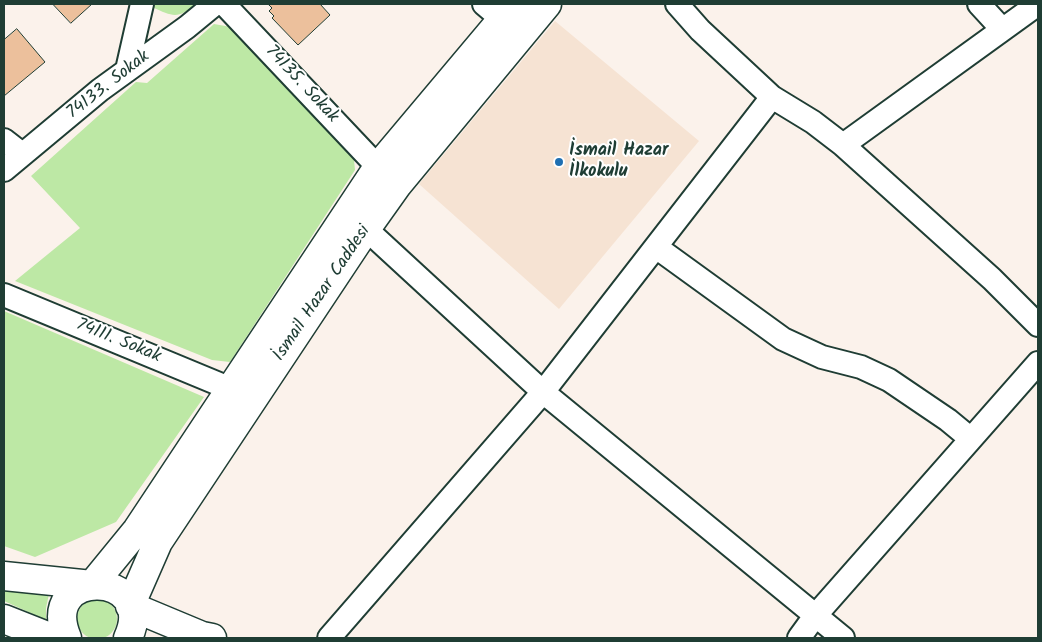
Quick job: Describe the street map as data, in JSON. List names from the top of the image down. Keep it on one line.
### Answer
{"streets":{"main road":["İsmail Hazar Caddesi"],"street":["74135. Sokak","74133. Sokak","74111. Sokak"]},"crossings":[["74135. Sokak","İsmail Hazar Caddesi"],["İsmail Hazar Caddesi","74111. Sokak"]],"places":["İsmail Hazar İlkokulu"]}
